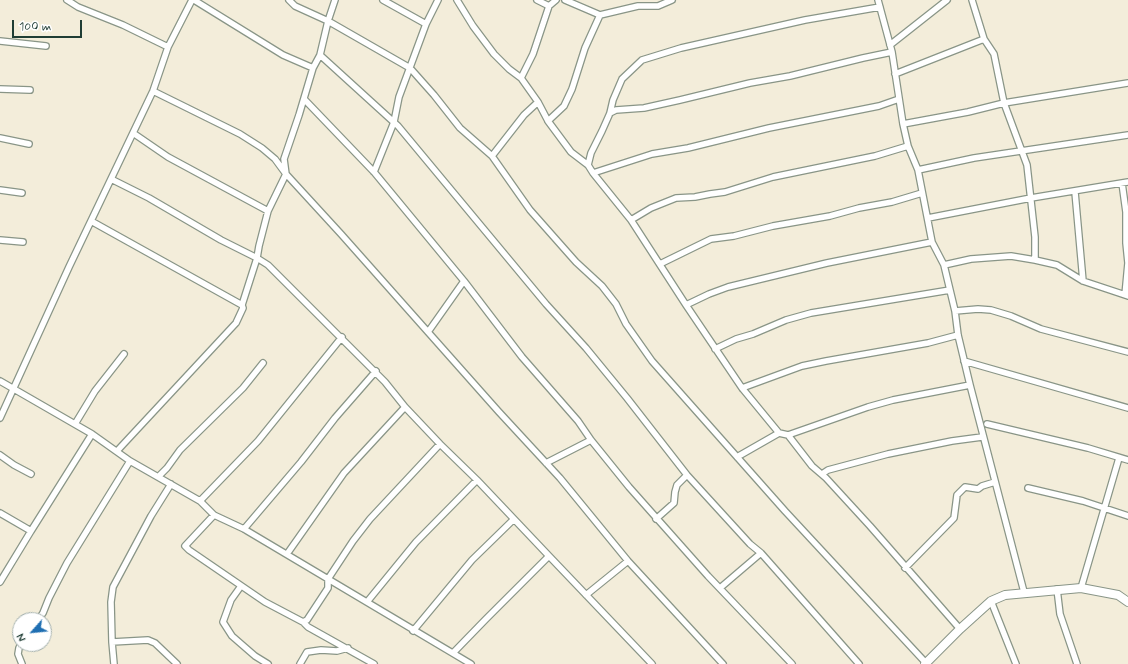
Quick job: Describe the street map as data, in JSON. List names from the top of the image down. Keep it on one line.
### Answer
{"scale_bar":"100 m","north":"bottom left"}
